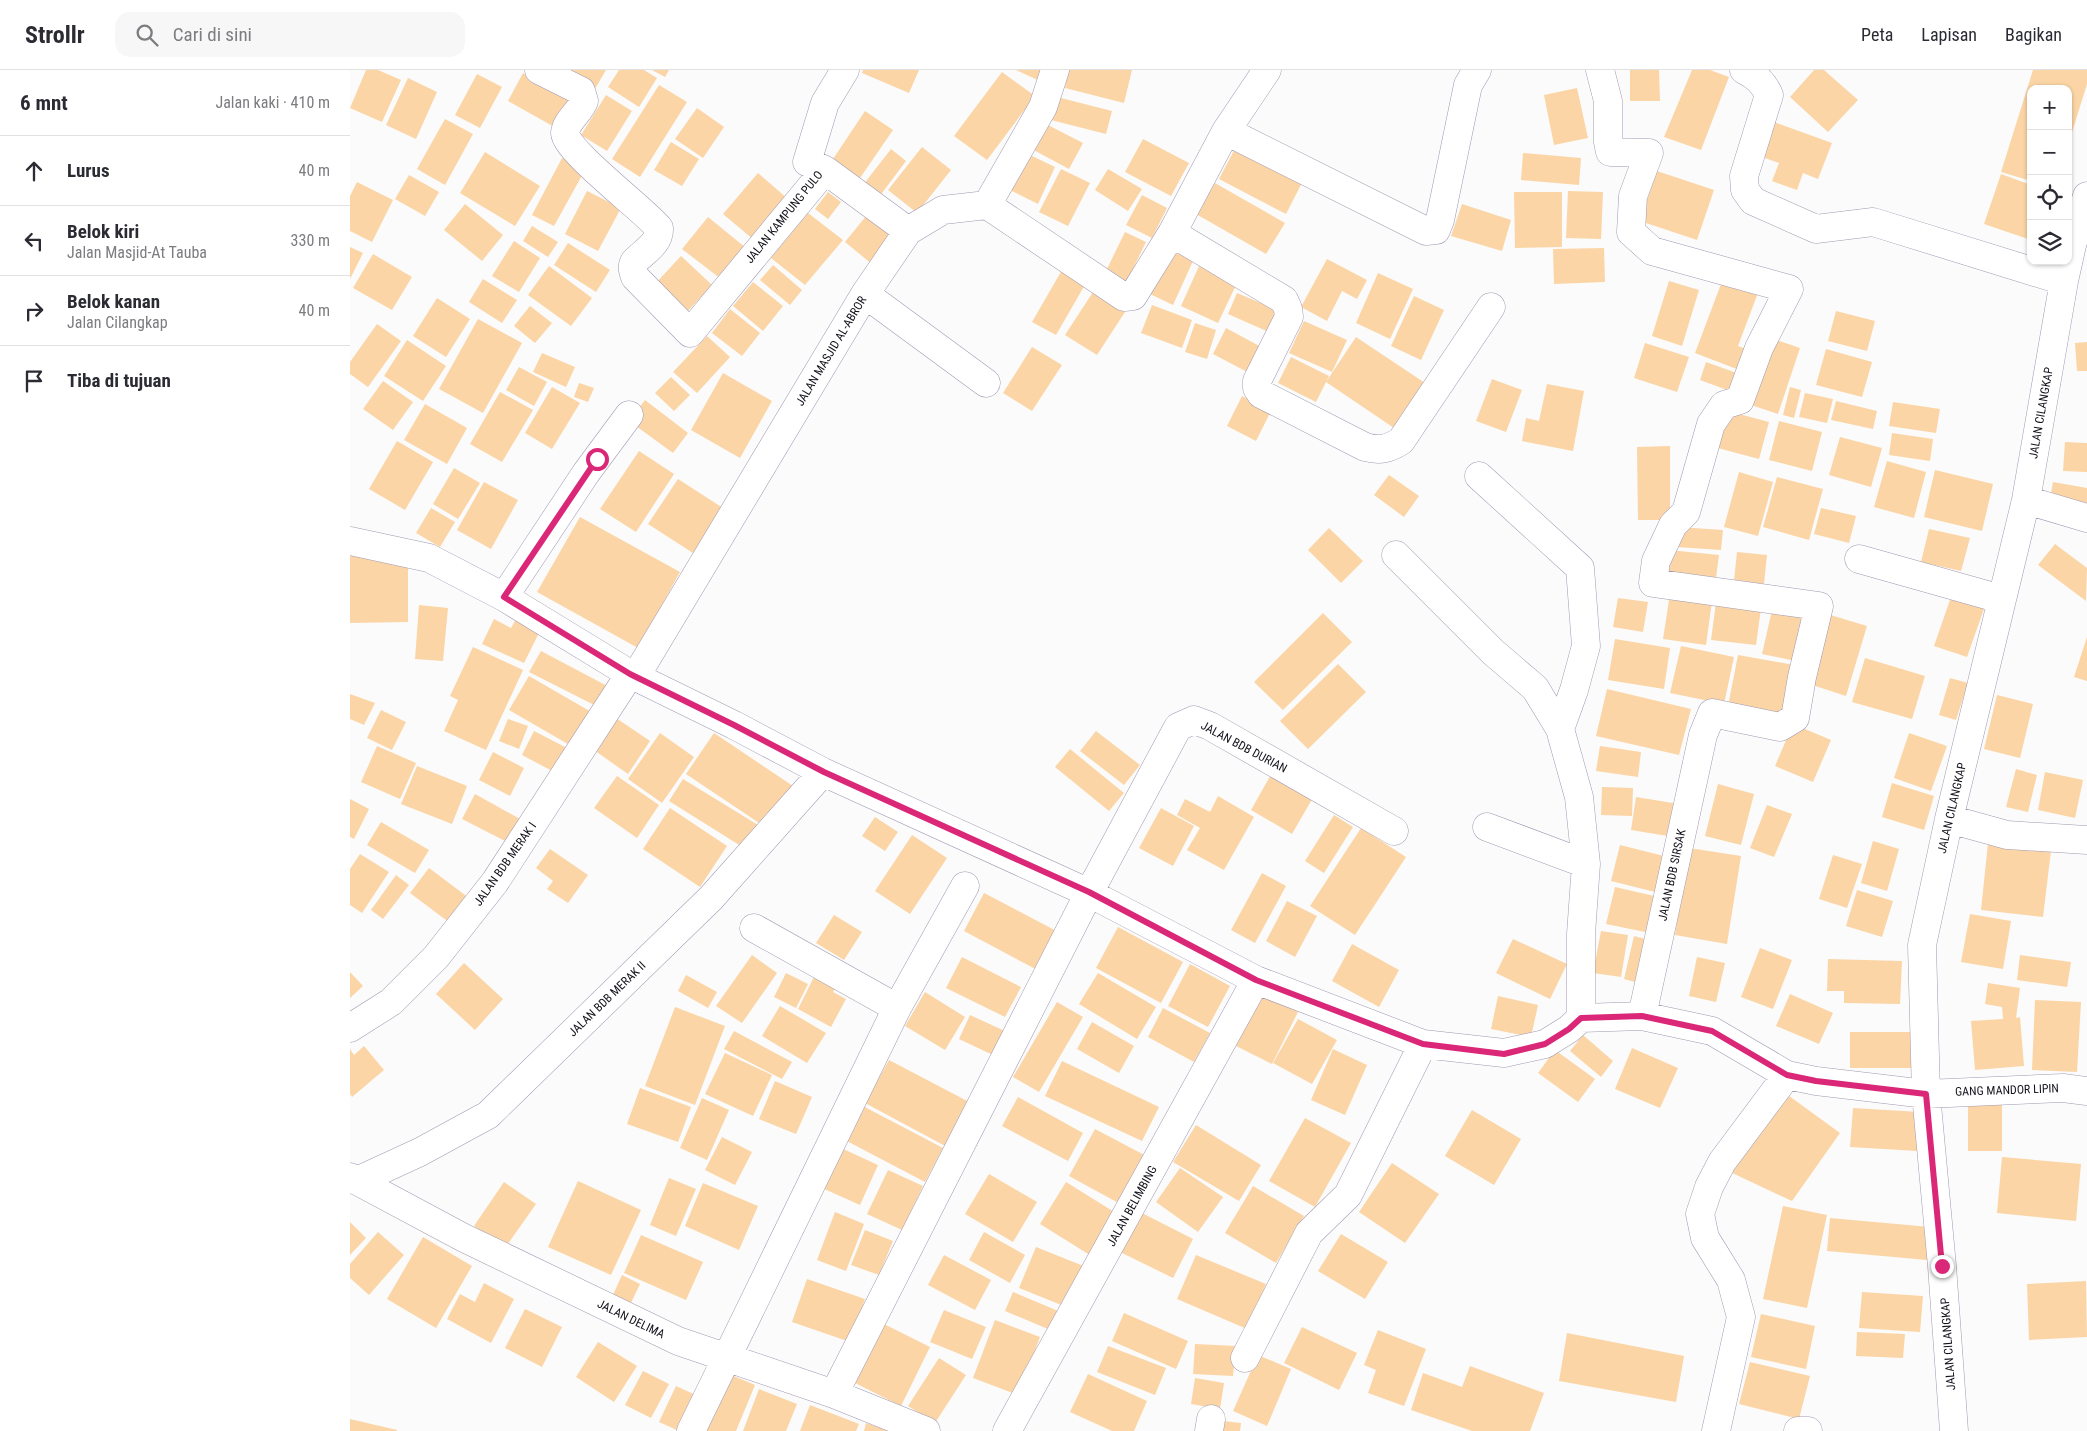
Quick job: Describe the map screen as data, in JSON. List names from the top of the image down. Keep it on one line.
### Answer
{"streets":{"street":["JALAN KAMPUNG PULO","JALAN MASJID AL-ABROR","JALAN CILANGKAP","JALAN BDB DURIAN","JALAN BDB MERAK I","JALAN BDB SIRSAK","JALAN BDB MERAK II","GANG MANDOR LIPIN","JALAN BELIMBING","JALAN DELIMA"]},"crossings":[["JALAN MASJID AL-ABROR","JALAN BDB MERAK I"],["JALAN CILANGKAP","GANG MANDOR LIPIN"],["JALAN BDB SIRSAK","GANG MANDOR LIPIN"],["JALAN BDB MERAK II","JALAN DELIMA"]],"page":{"header":"Strollr","search":"Cari di sini","nav":["Peta","Lapisan","Bagikan"],"heading":["6 mnt","Jalan kaki · 410 m"],"map_buttons":["+","−"],"list":[["Lurus","40 m"],["Belok kiri","Jalan Masjid-At Tauba","330 m"],["Belok kanan","Jalan Cilangkap","40 m"],"Tiba di tujuan"]}}
